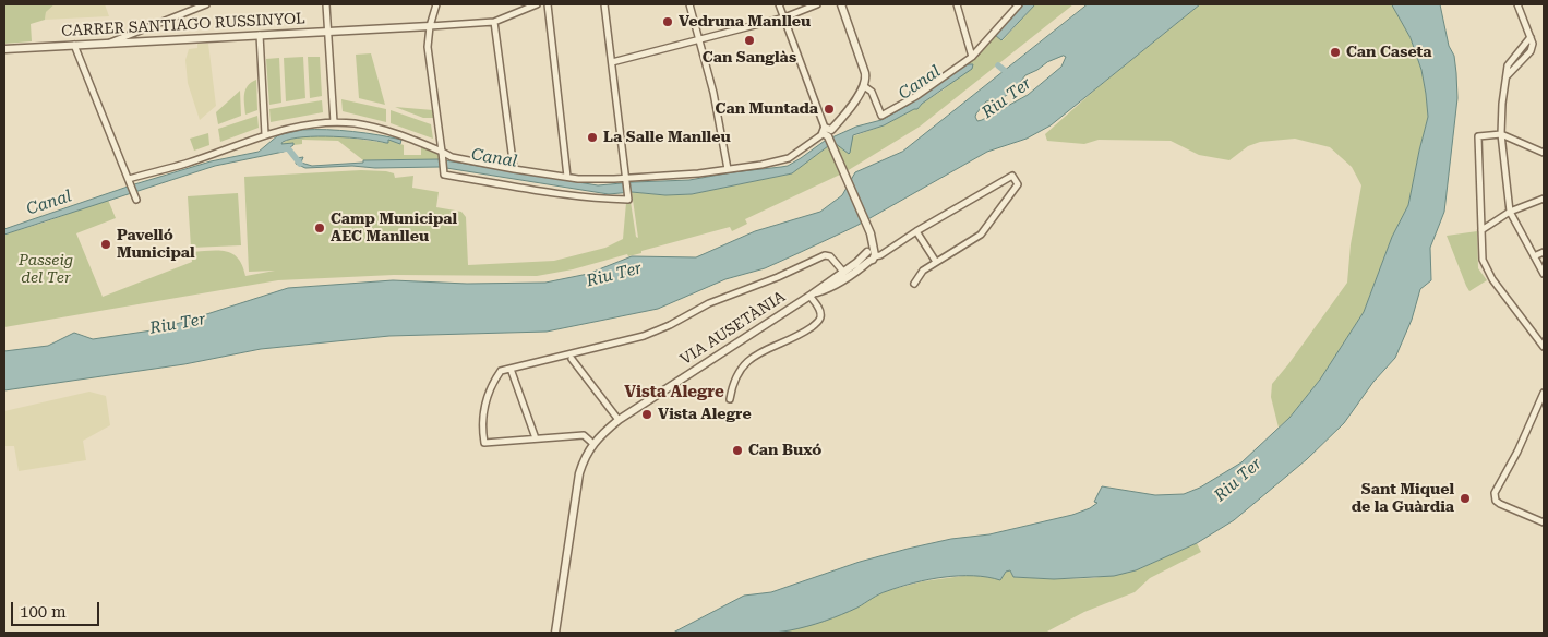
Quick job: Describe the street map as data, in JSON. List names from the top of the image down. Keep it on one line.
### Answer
{"streets":{"street":["CARRER SANTIAGO RUSSINYOL","VIA AUSETÀNIA"]},"districts":["Vista Alegre"],"water":["Canal","Riu Ter"],"parks":["Passeig del Ter"],"places":["Vedruna Manlleu","Can Sanglàs","Can Caseta","Can Muntada","La Salle Manlleu","Camp Municipal AEC Manlleu","Pavelló Municipal","Vista Alegre","Can Buxó","Sant Miquel de la Guàrdia"],"scale_bar":"100 m"}
